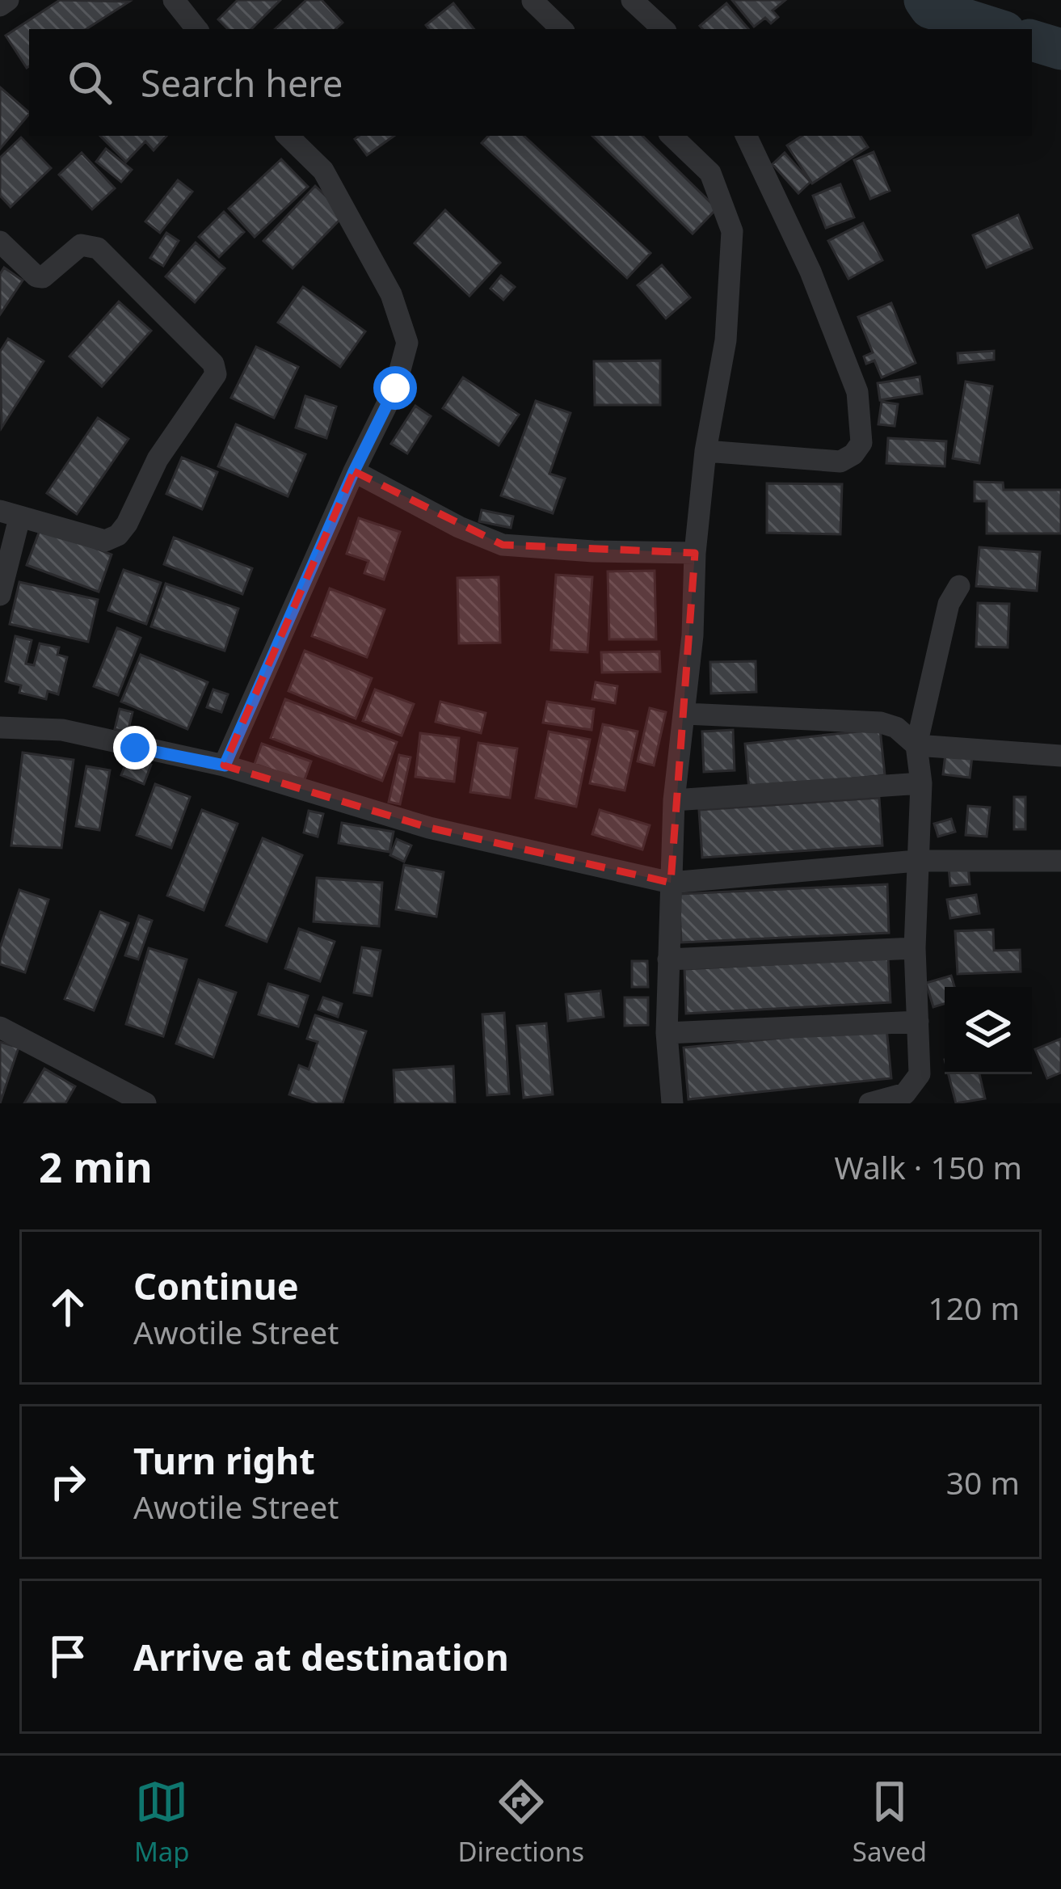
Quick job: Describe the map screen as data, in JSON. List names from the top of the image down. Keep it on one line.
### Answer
{"page":{"search":"Search here","heading":["2 min","Walk · 150 m"],"list":[["Continue","Awotile Street","120 m"],["Turn right","Awotile Street","30 m"],"Arrive at destination"],"nav":["Map","Directions","Saved"]}}
